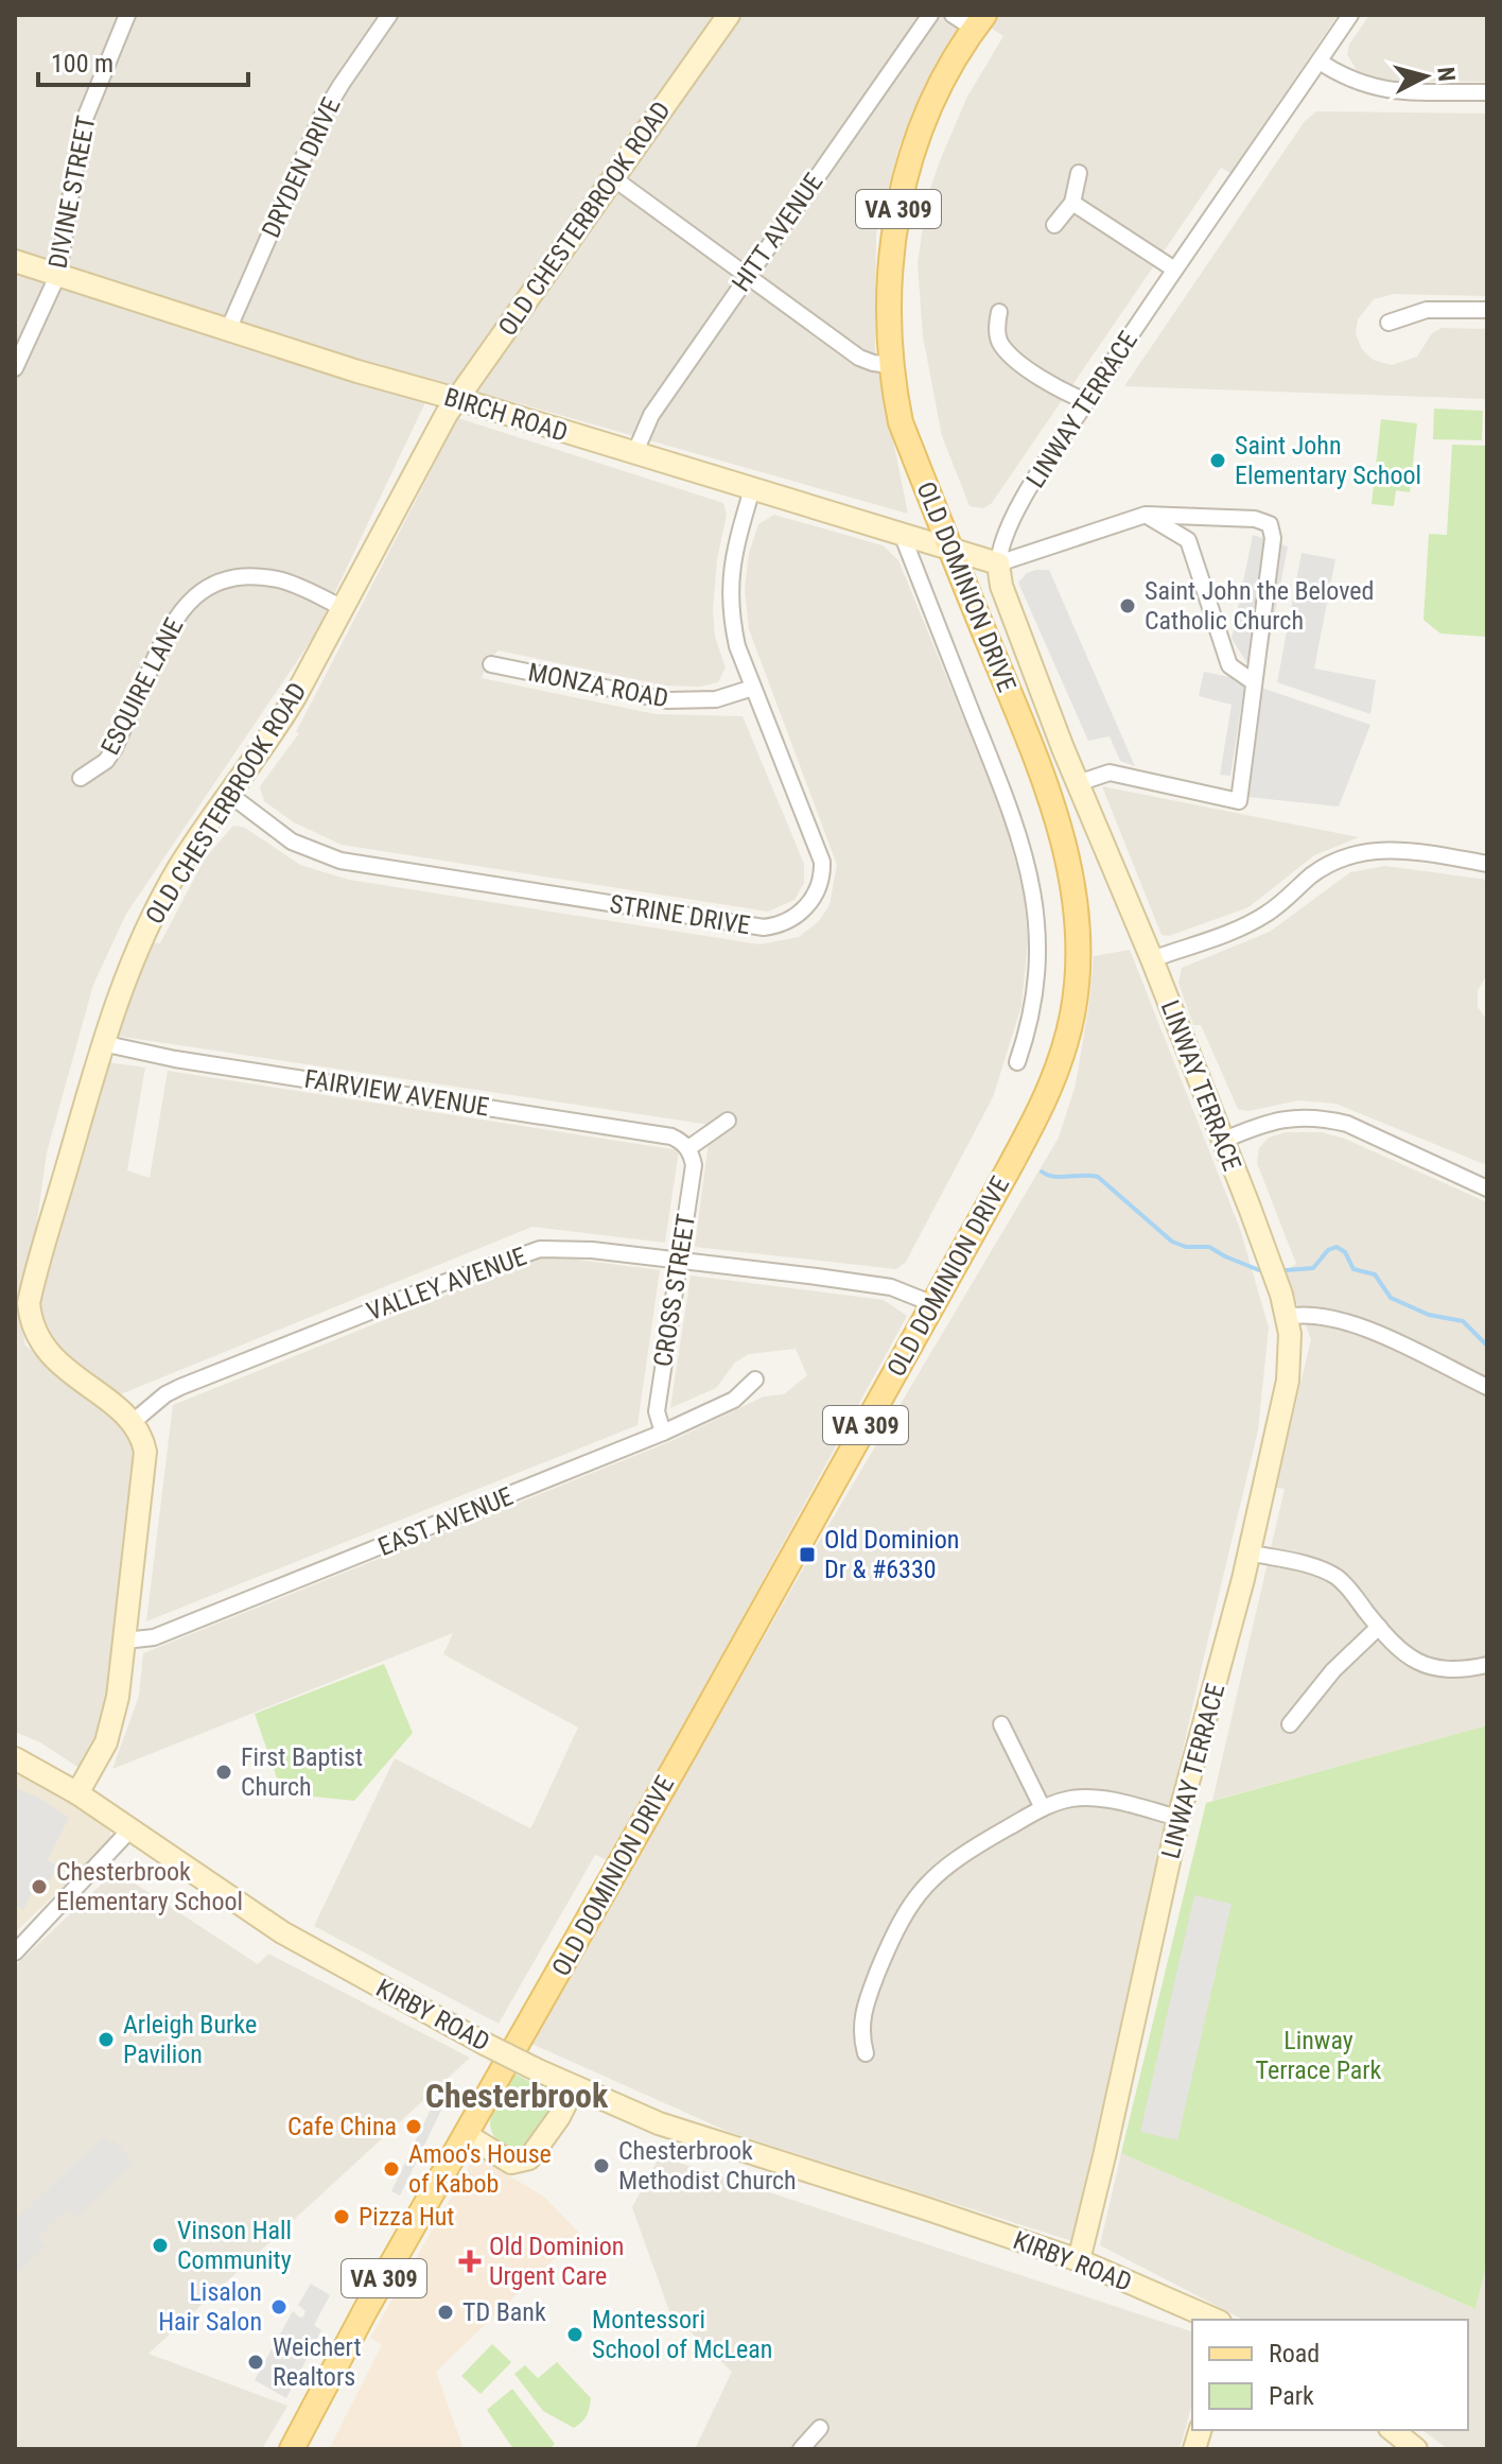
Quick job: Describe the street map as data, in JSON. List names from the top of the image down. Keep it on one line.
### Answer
{"streets":{"main road":["VA 309","OLD DOMINION DRIVE"],"street":["DRYDEN DRIVE","DIVINE STREET","OLD CHESTERBROOK ROAD","HITT AVENUE","LINWAY TERRACE","BIRCH ROAD","MONZA ROAD","ESQUIRE LANE","STRINE DRIVE","FAIRVIEW AVENUE","VALLEY AVENUE","CROSS STREET","EAST AVENUE","KIRBY ROAD"]},"crossings":[["DRYDEN DRIVE","BIRCH ROAD"],["DIVINE STREET","BIRCH ROAD"],["OLD CHESTERBROOK ROAD","BIRCH ROAD"],["OLD CHESTERBROOK ROAD","ESQUIRE LANE"],["OLD CHESTERBROOK ROAD","STRINE DRIVE"],["OLD CHESTERBROOK ROAD","FAIRVIEW AVENUE"],["OLD CHESTERBROOK ROAD","VALLEY AVENUE"],["HITT AVENUE","BIRCH ROAD"],["LINWAY TERRACE","BIRCH ROAD"],["LINWAY TERRACE","KIRBY ROAD"],["BIRCH ROAD","OLD DOMINION DRIVE"],["BIRCH ROAD","STRINE DRIVE"],["OLD DOMINION DRIVE","VALLEY AVENUE"],["MONZA ROAD","STRINE DRIVE"],["FAIRVIEW AVENUE","CROSS STREET"],["VALLEY AVENUE","CROSS STREET"],["CROSS STREET","EAST AVENUE"]],"districts":["Chesterbrook"],"parks":["Linway Terrace Park"],"places":{"other":["Saint John Elementary School","Saint John the Beloved Catholic Church","First Baptist Church","Chesterbrook Elementary School","Arleigh Burke Pavilion","Cafe China","Chesterbrook Methodist Church","Amoo's House of Kabob","Pizza Hut","Vinson Hall Community","Lisalon Hair Salon","TD Bank","Montessori School of McLean","Weichert Realtors"],"transit":["Old Dominion Dr & #6330"],"health":["Old Dominion Urgent Care"]},"legend":["Road","Park"],"scale_bar":"100 m","north":"right"}
